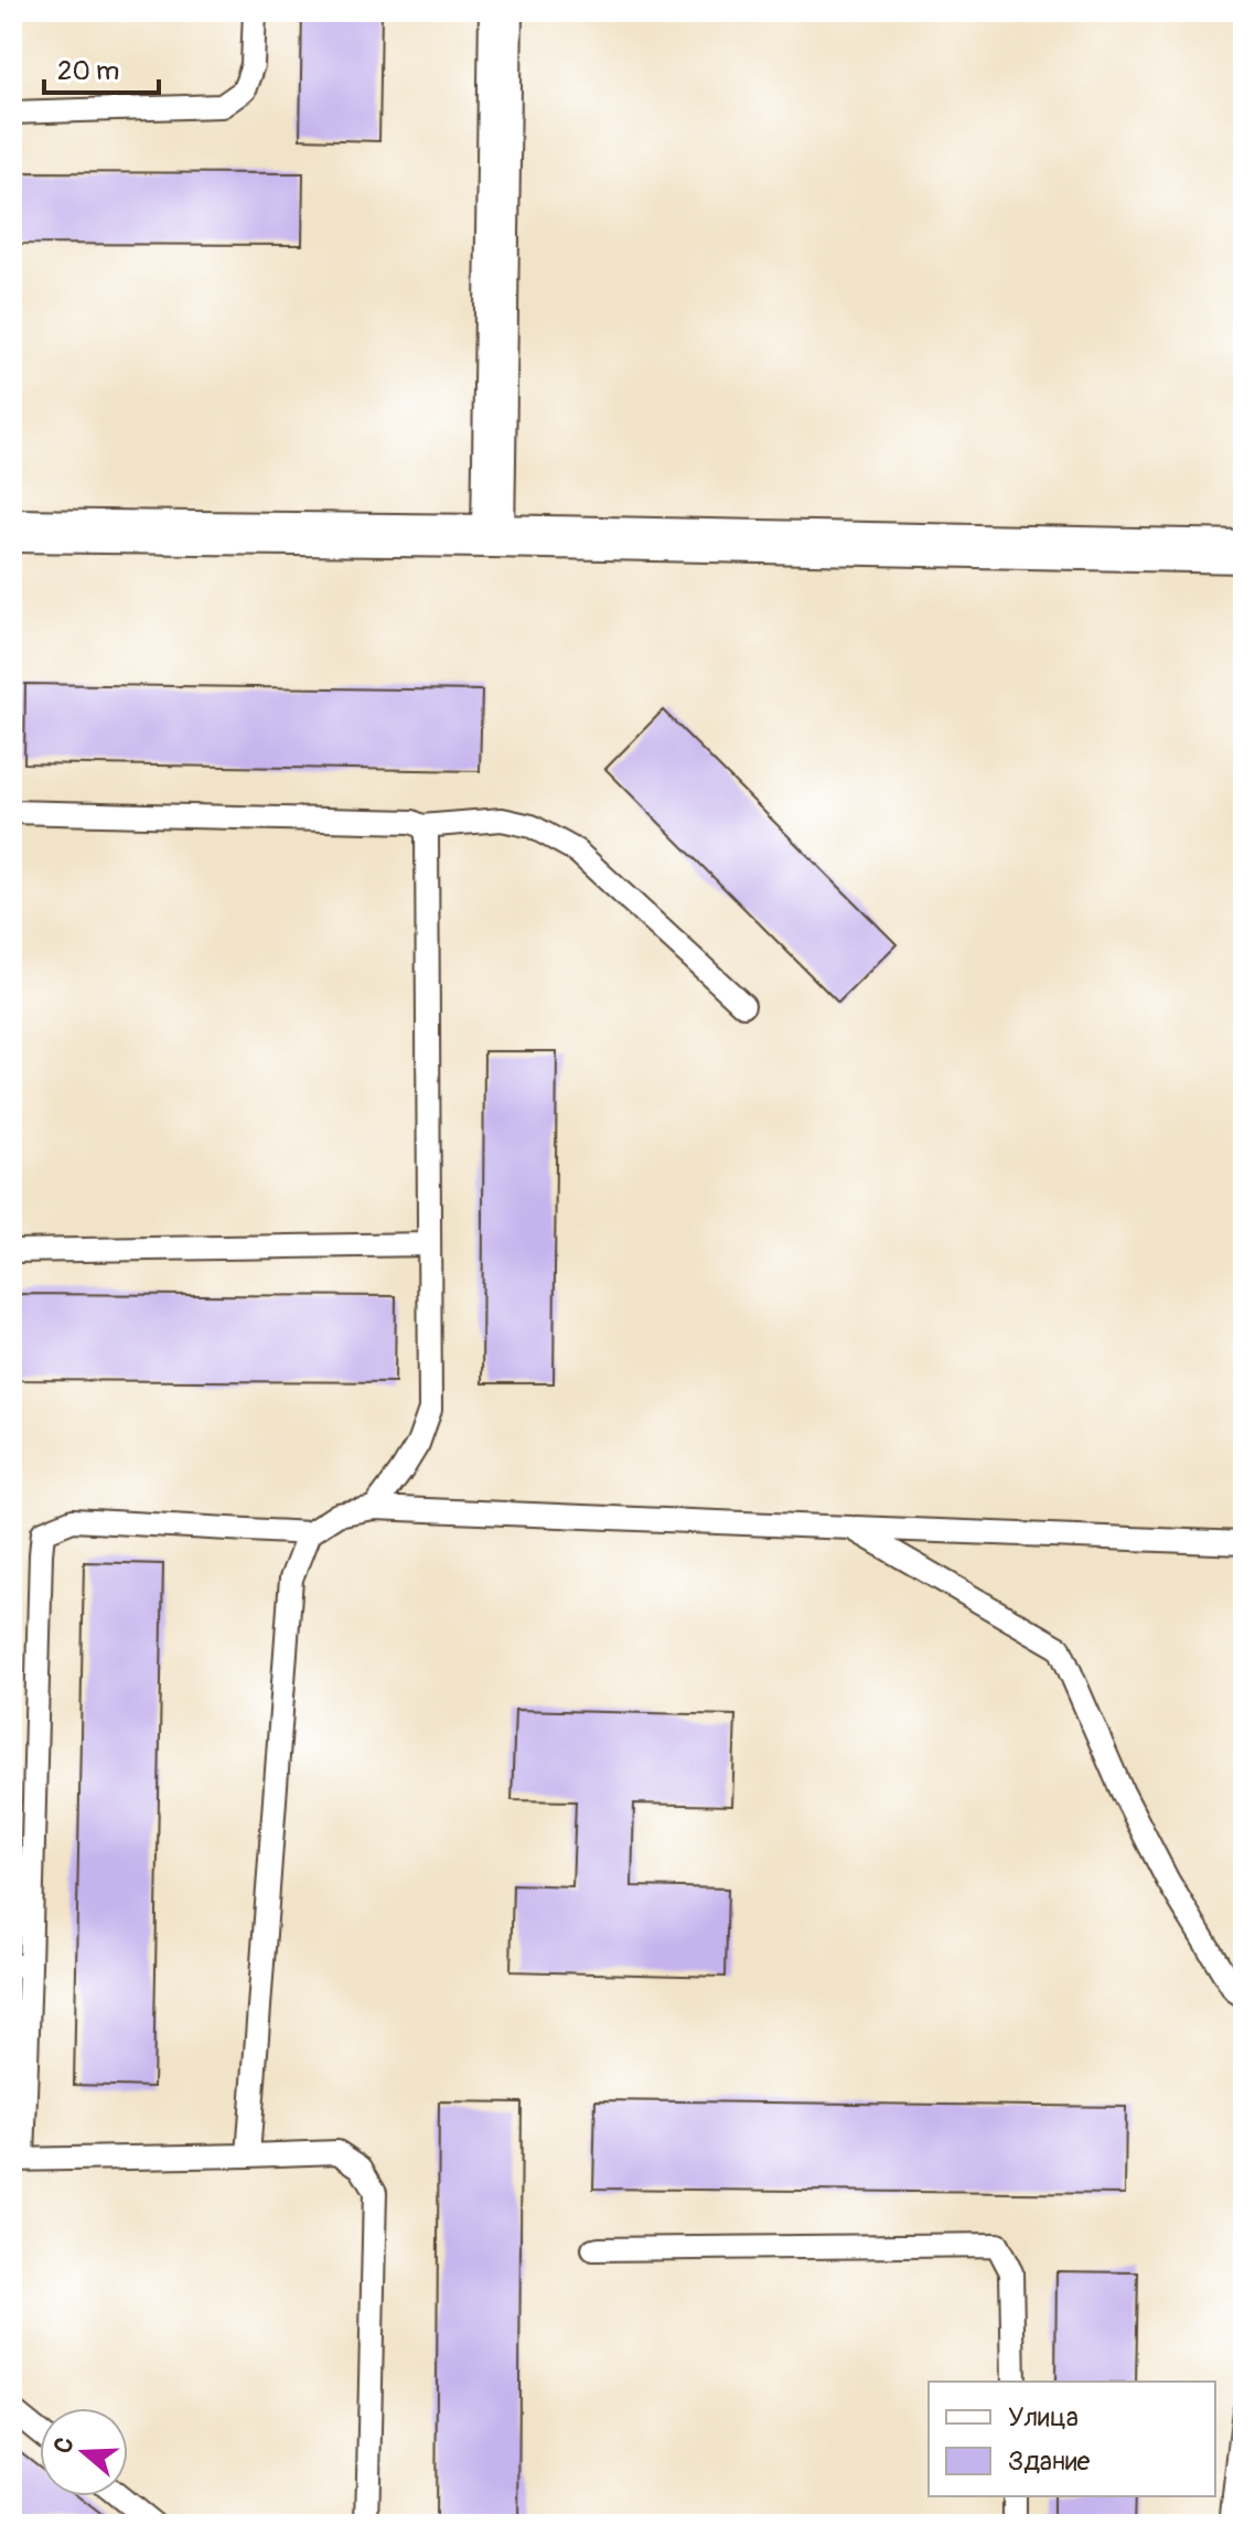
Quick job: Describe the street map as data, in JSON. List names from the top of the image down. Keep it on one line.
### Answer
{"legend":["Улица","Здание"],"scale_bar":"20 m","north":"left"}
